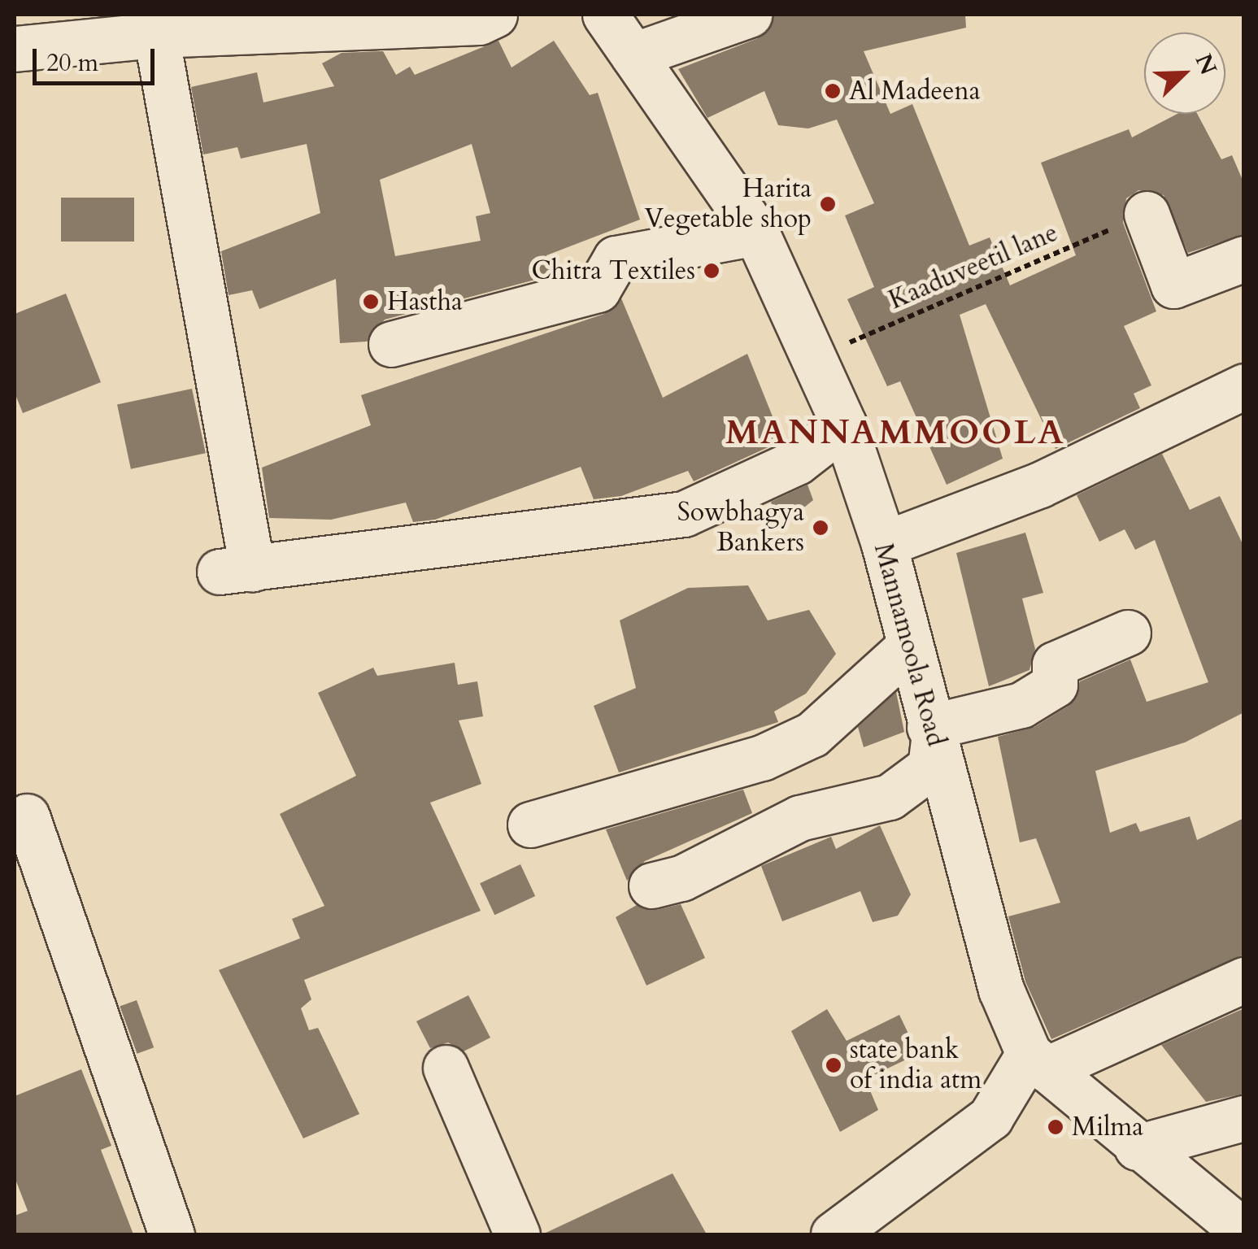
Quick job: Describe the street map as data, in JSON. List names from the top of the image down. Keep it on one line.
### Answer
{"streets":{"street":["Mannamoola Road"],"path":["Kaaduveetil lane"]},"crossings":[["Kaaduveetil lane","Mannamoola Road"]],"districts":["MANNAMMOOLA"],"places":["Al Madeena","Harita Vegetable shop","Chitra Textiles","Hastha","Sowbhagya Bankers","state bank of india atm","Milma"],"scale_bar":"20 m","north":"top right"}
